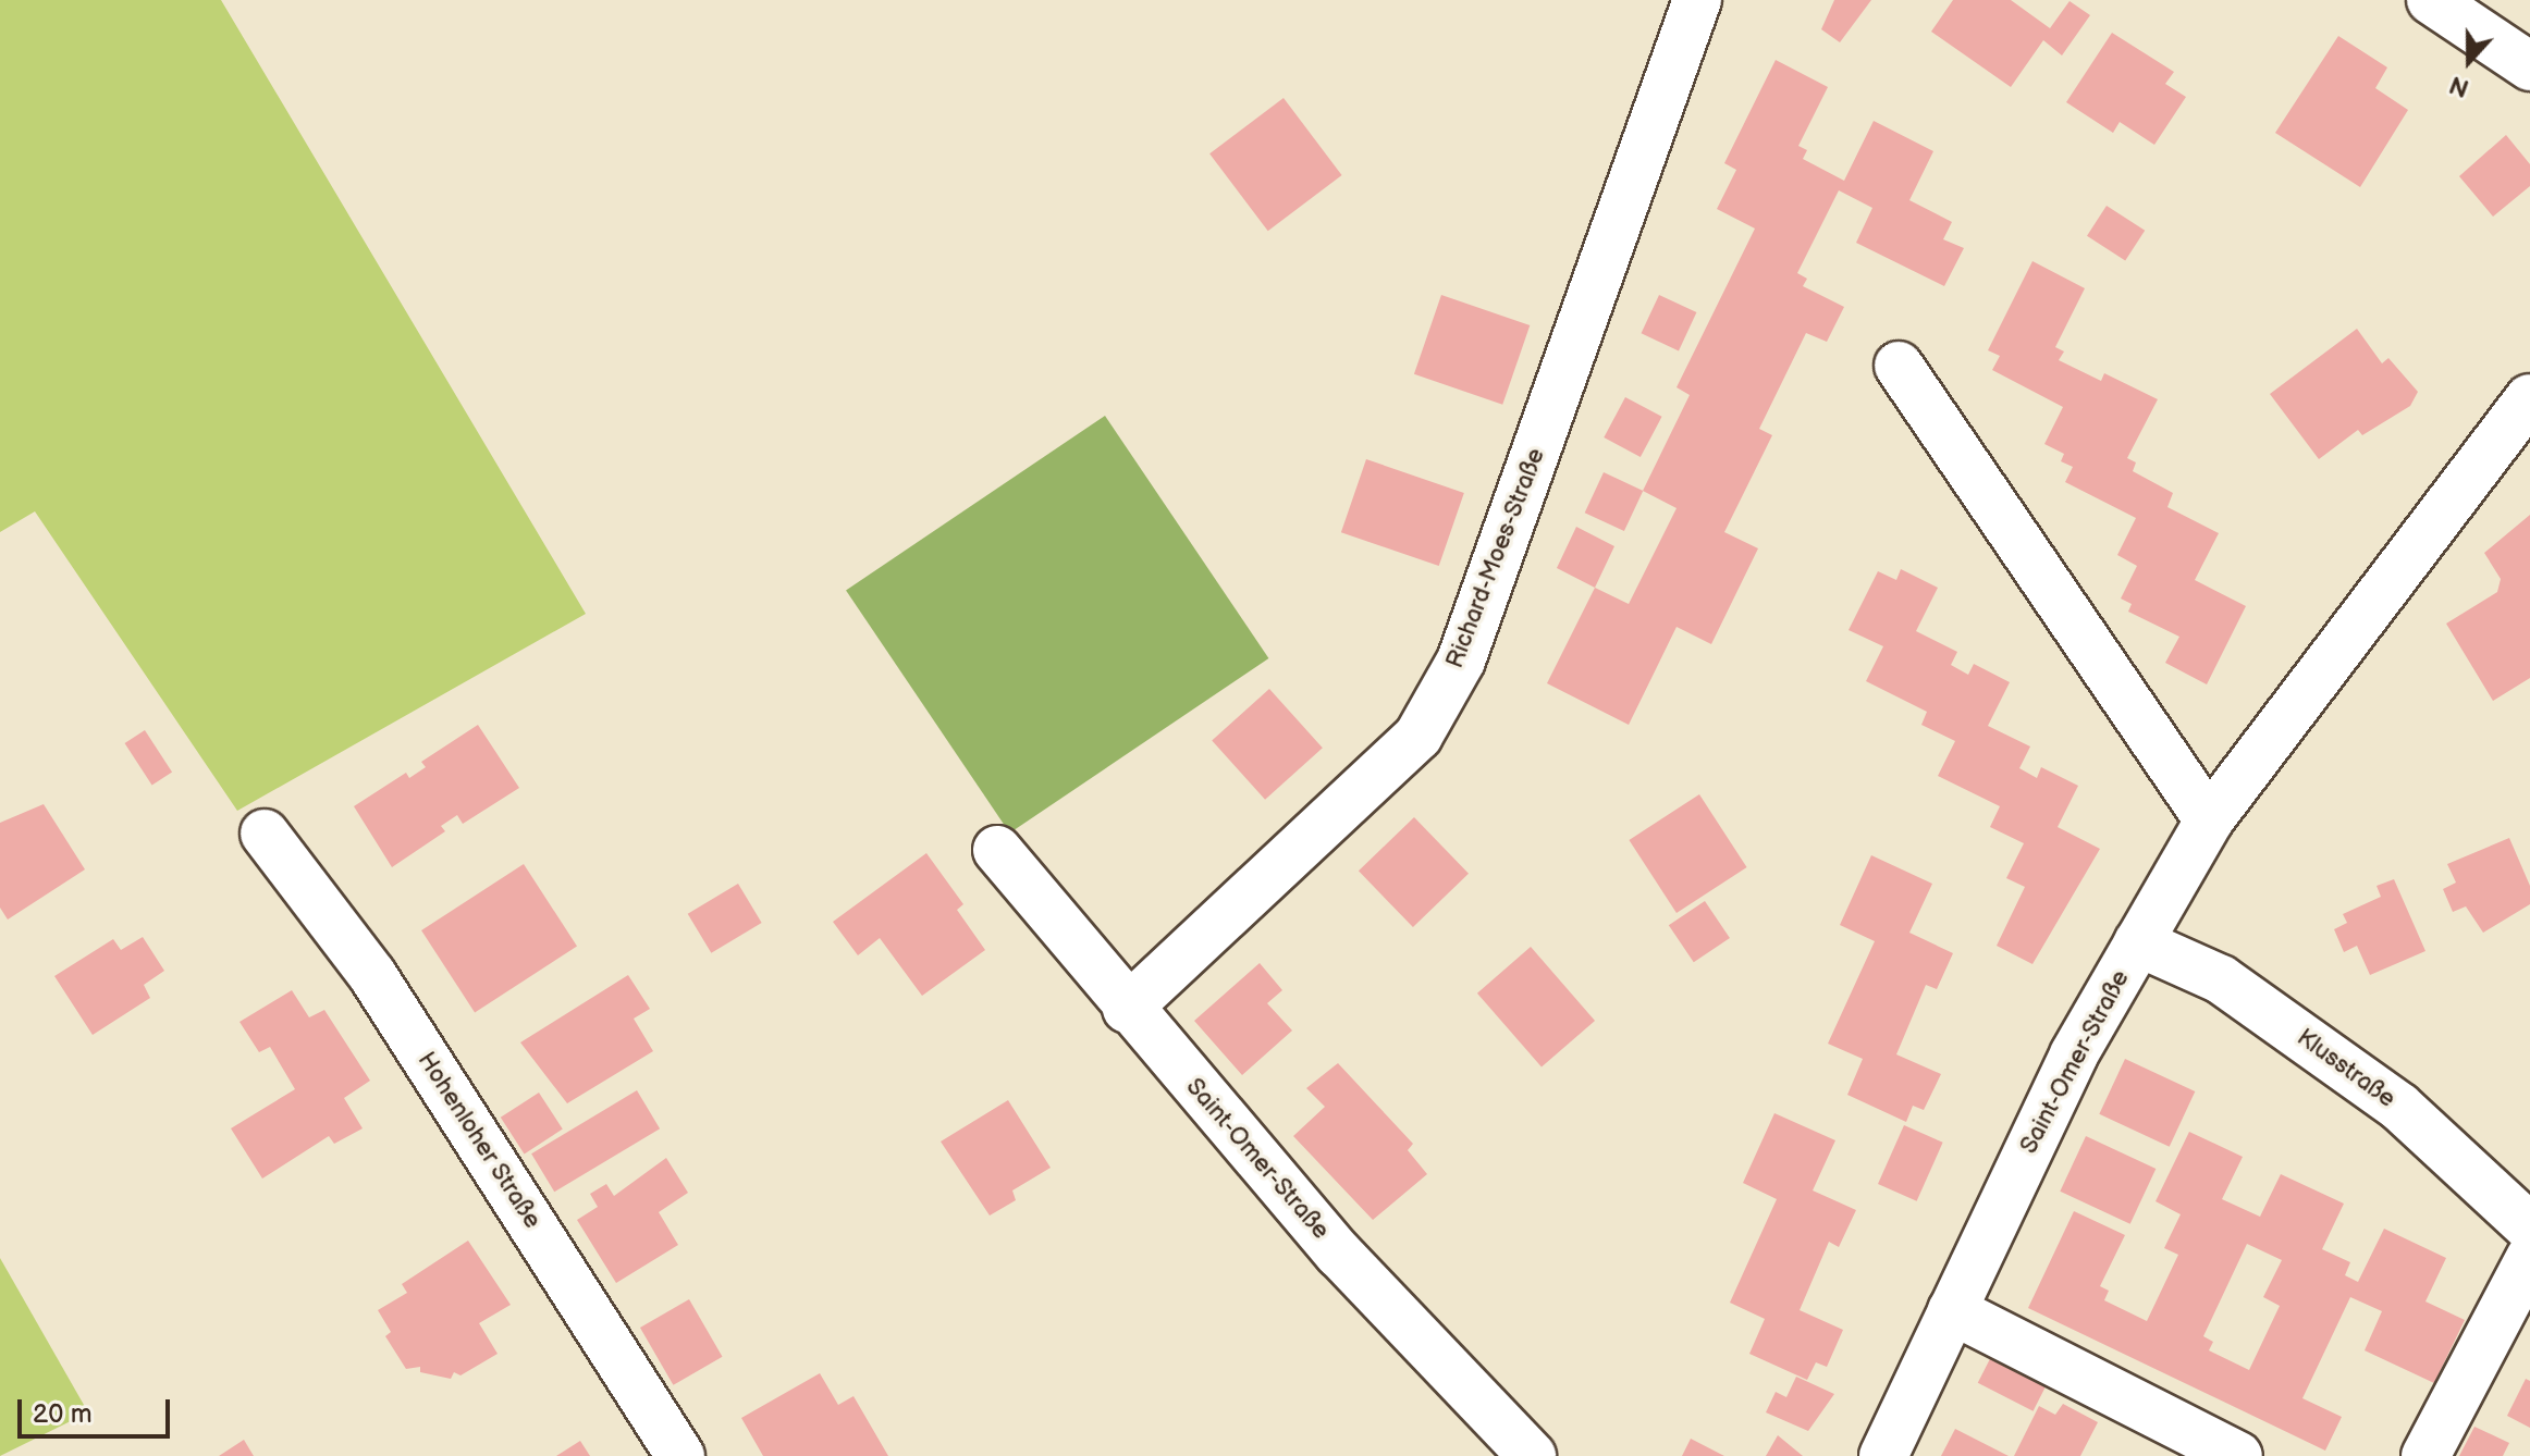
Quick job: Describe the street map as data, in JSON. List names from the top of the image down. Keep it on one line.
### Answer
{"streets":{"street":["Richard-Moes-Straße","Saint-Omer-Straße","Klusstraße","Hohenloher Straße"]},"crossings":[["Richard-Moes-Straße","Saint-Omer-Straße"],["Saint-Omer-Straße","Klusstraße"]],"scale_bar":"20 m","north":"bottom"}
